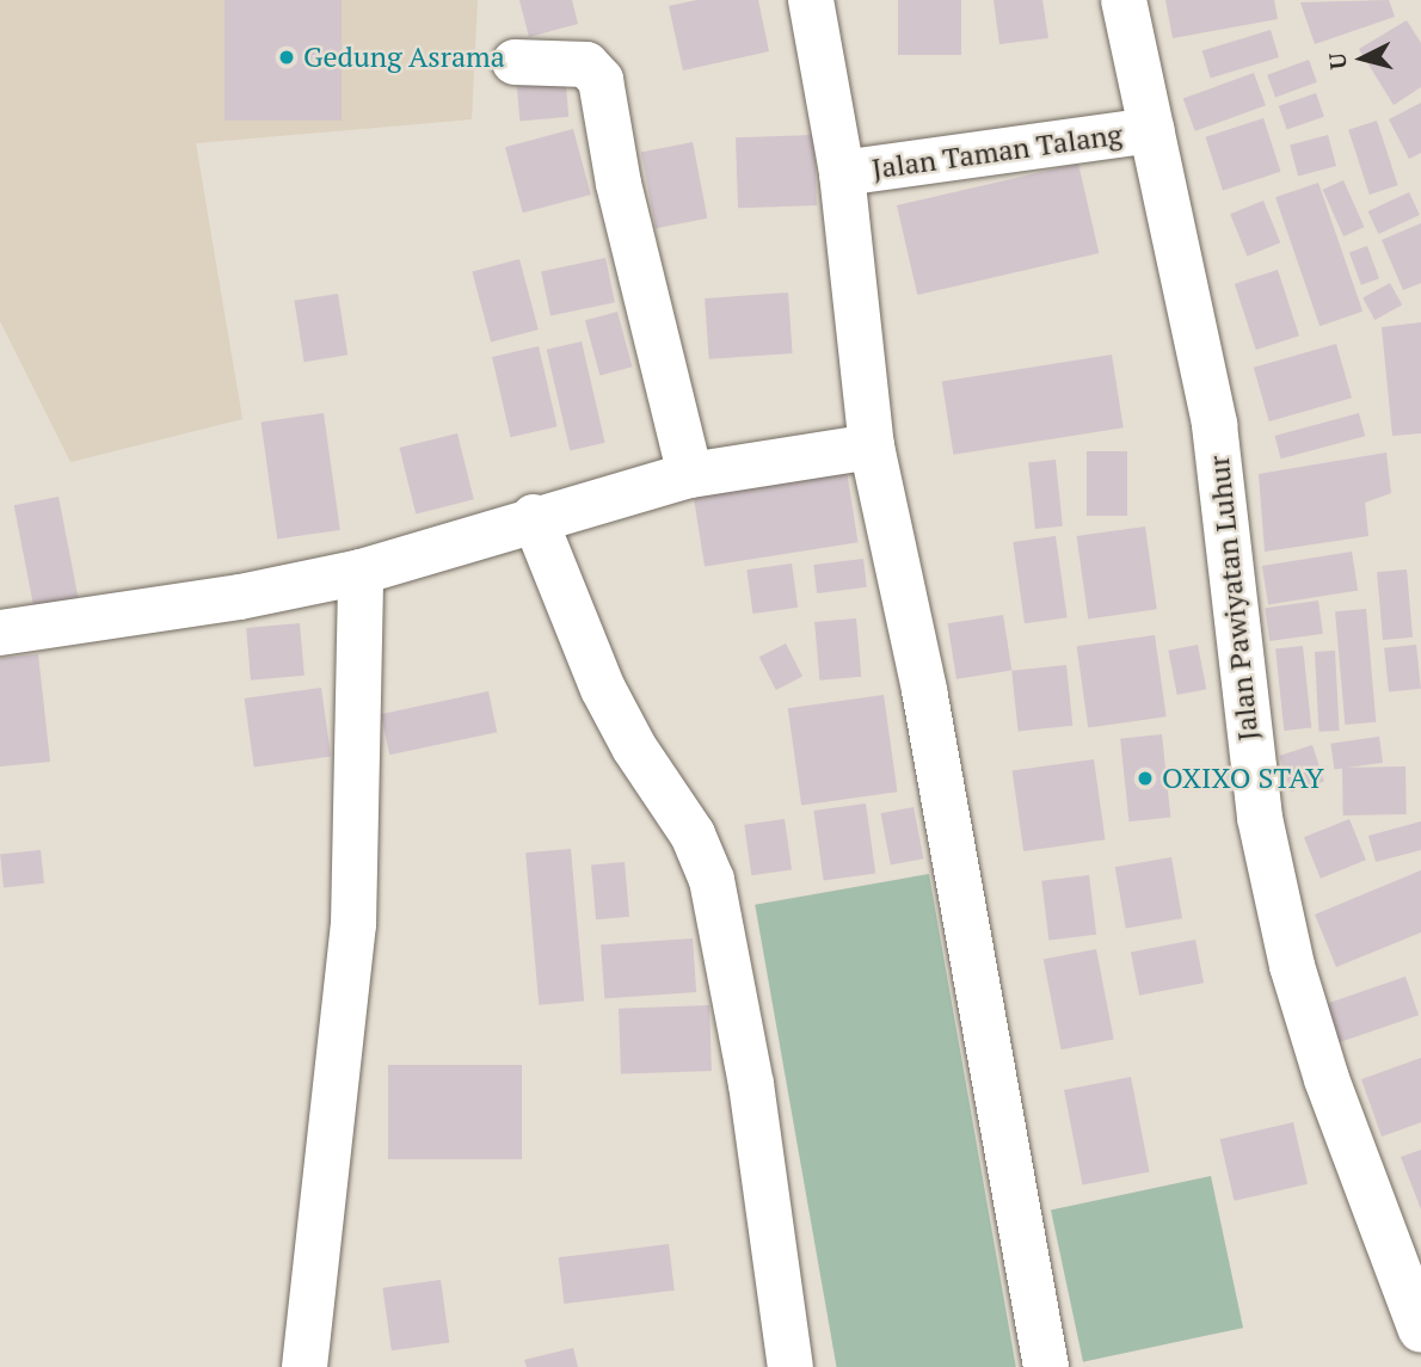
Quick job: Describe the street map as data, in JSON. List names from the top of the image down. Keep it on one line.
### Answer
{"streets":{"street":["Jalan Taman Talang","Jalan Pawiyatan Luhur"]},"crossings":[["Jalan Taman Talang","Jalan Pawiyatan Luhur"]],"places":["Gedung Asrama","OXIXO STAY"],"north":"left"}
